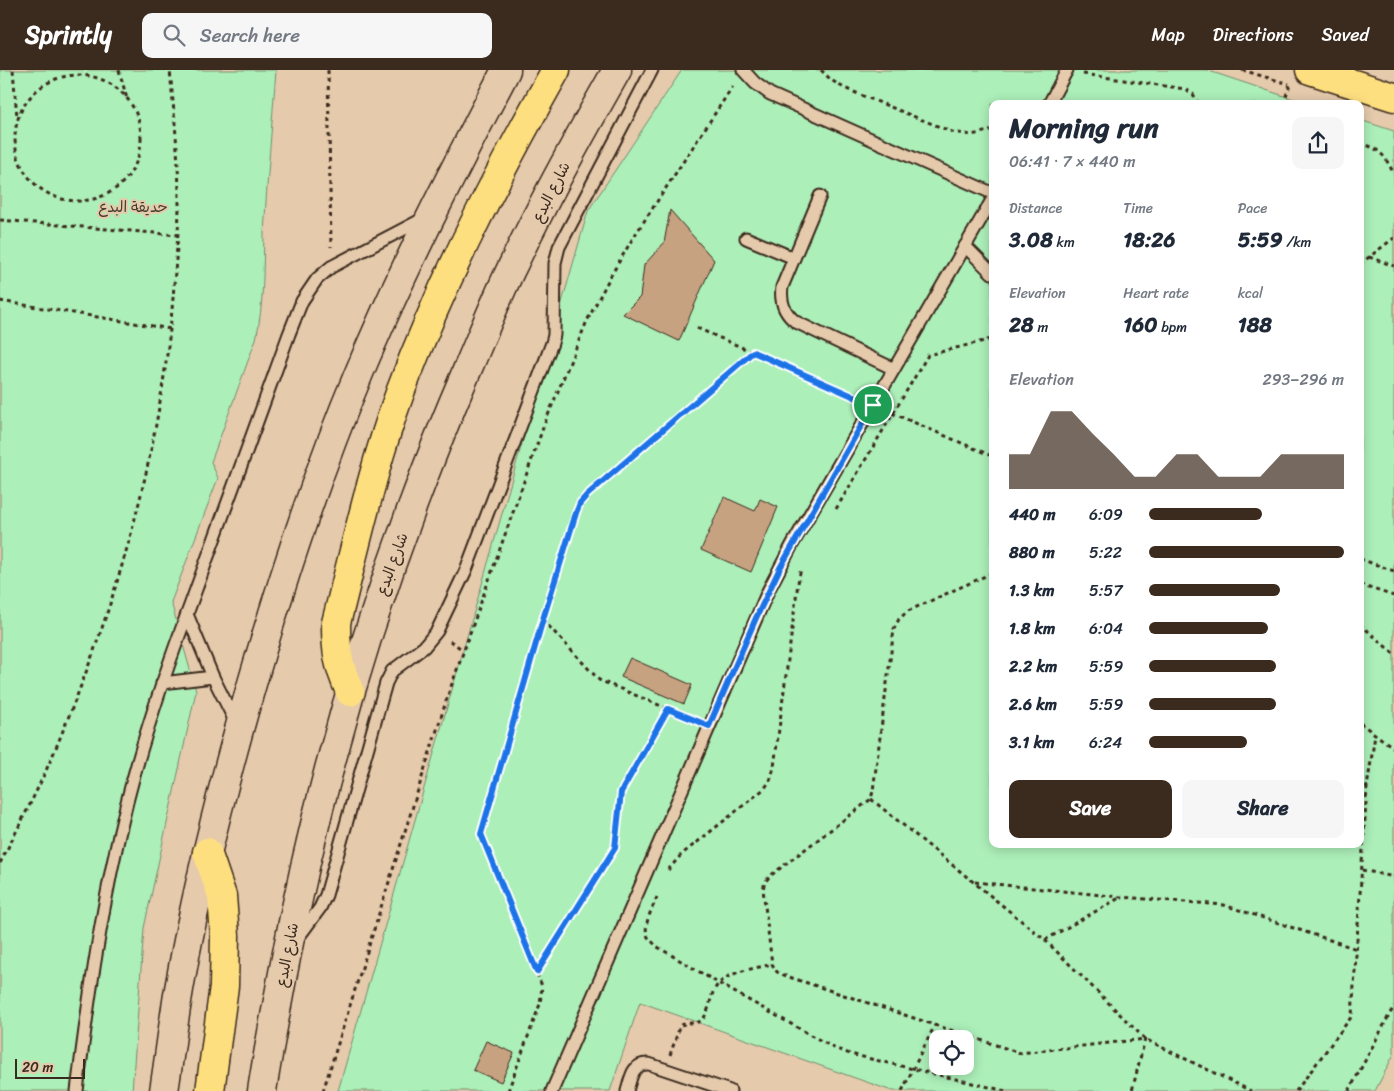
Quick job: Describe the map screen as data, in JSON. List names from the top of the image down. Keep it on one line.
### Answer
{"streets":{"main road":["شارع البدع"]},"parks":["حديقة البدع"],"scale_bar":"20 m","page":{"header":"Sprintly","search":"Search here","nav":["Map","Directions","Saved"],"heading":["Morning run","06:41 · 7 × 440 m"],"stats":[["Distance","3.08 km"],["Time","18:26"],["Pace","5:59 /km"],["Elevation","28 m"],["Heart rate","160 bpm"],["kcal","188"]],"chart":["Elevation","293–296 m"],"list":[{"name":"440 m","note":"6:09"},{"name":"880 m","note":"5:22"},{"name":"1.3 km","note":"5:57"},{"name":"1.8 km","note":"6:04"},{"name":"2.2 km","note":"5:59"},{"name":"2.6 km","note":"5:59"},{"name":"3.1 km","note":"6:24"}],"buttons":["Save","Share"],"scale":"20 m"}}
